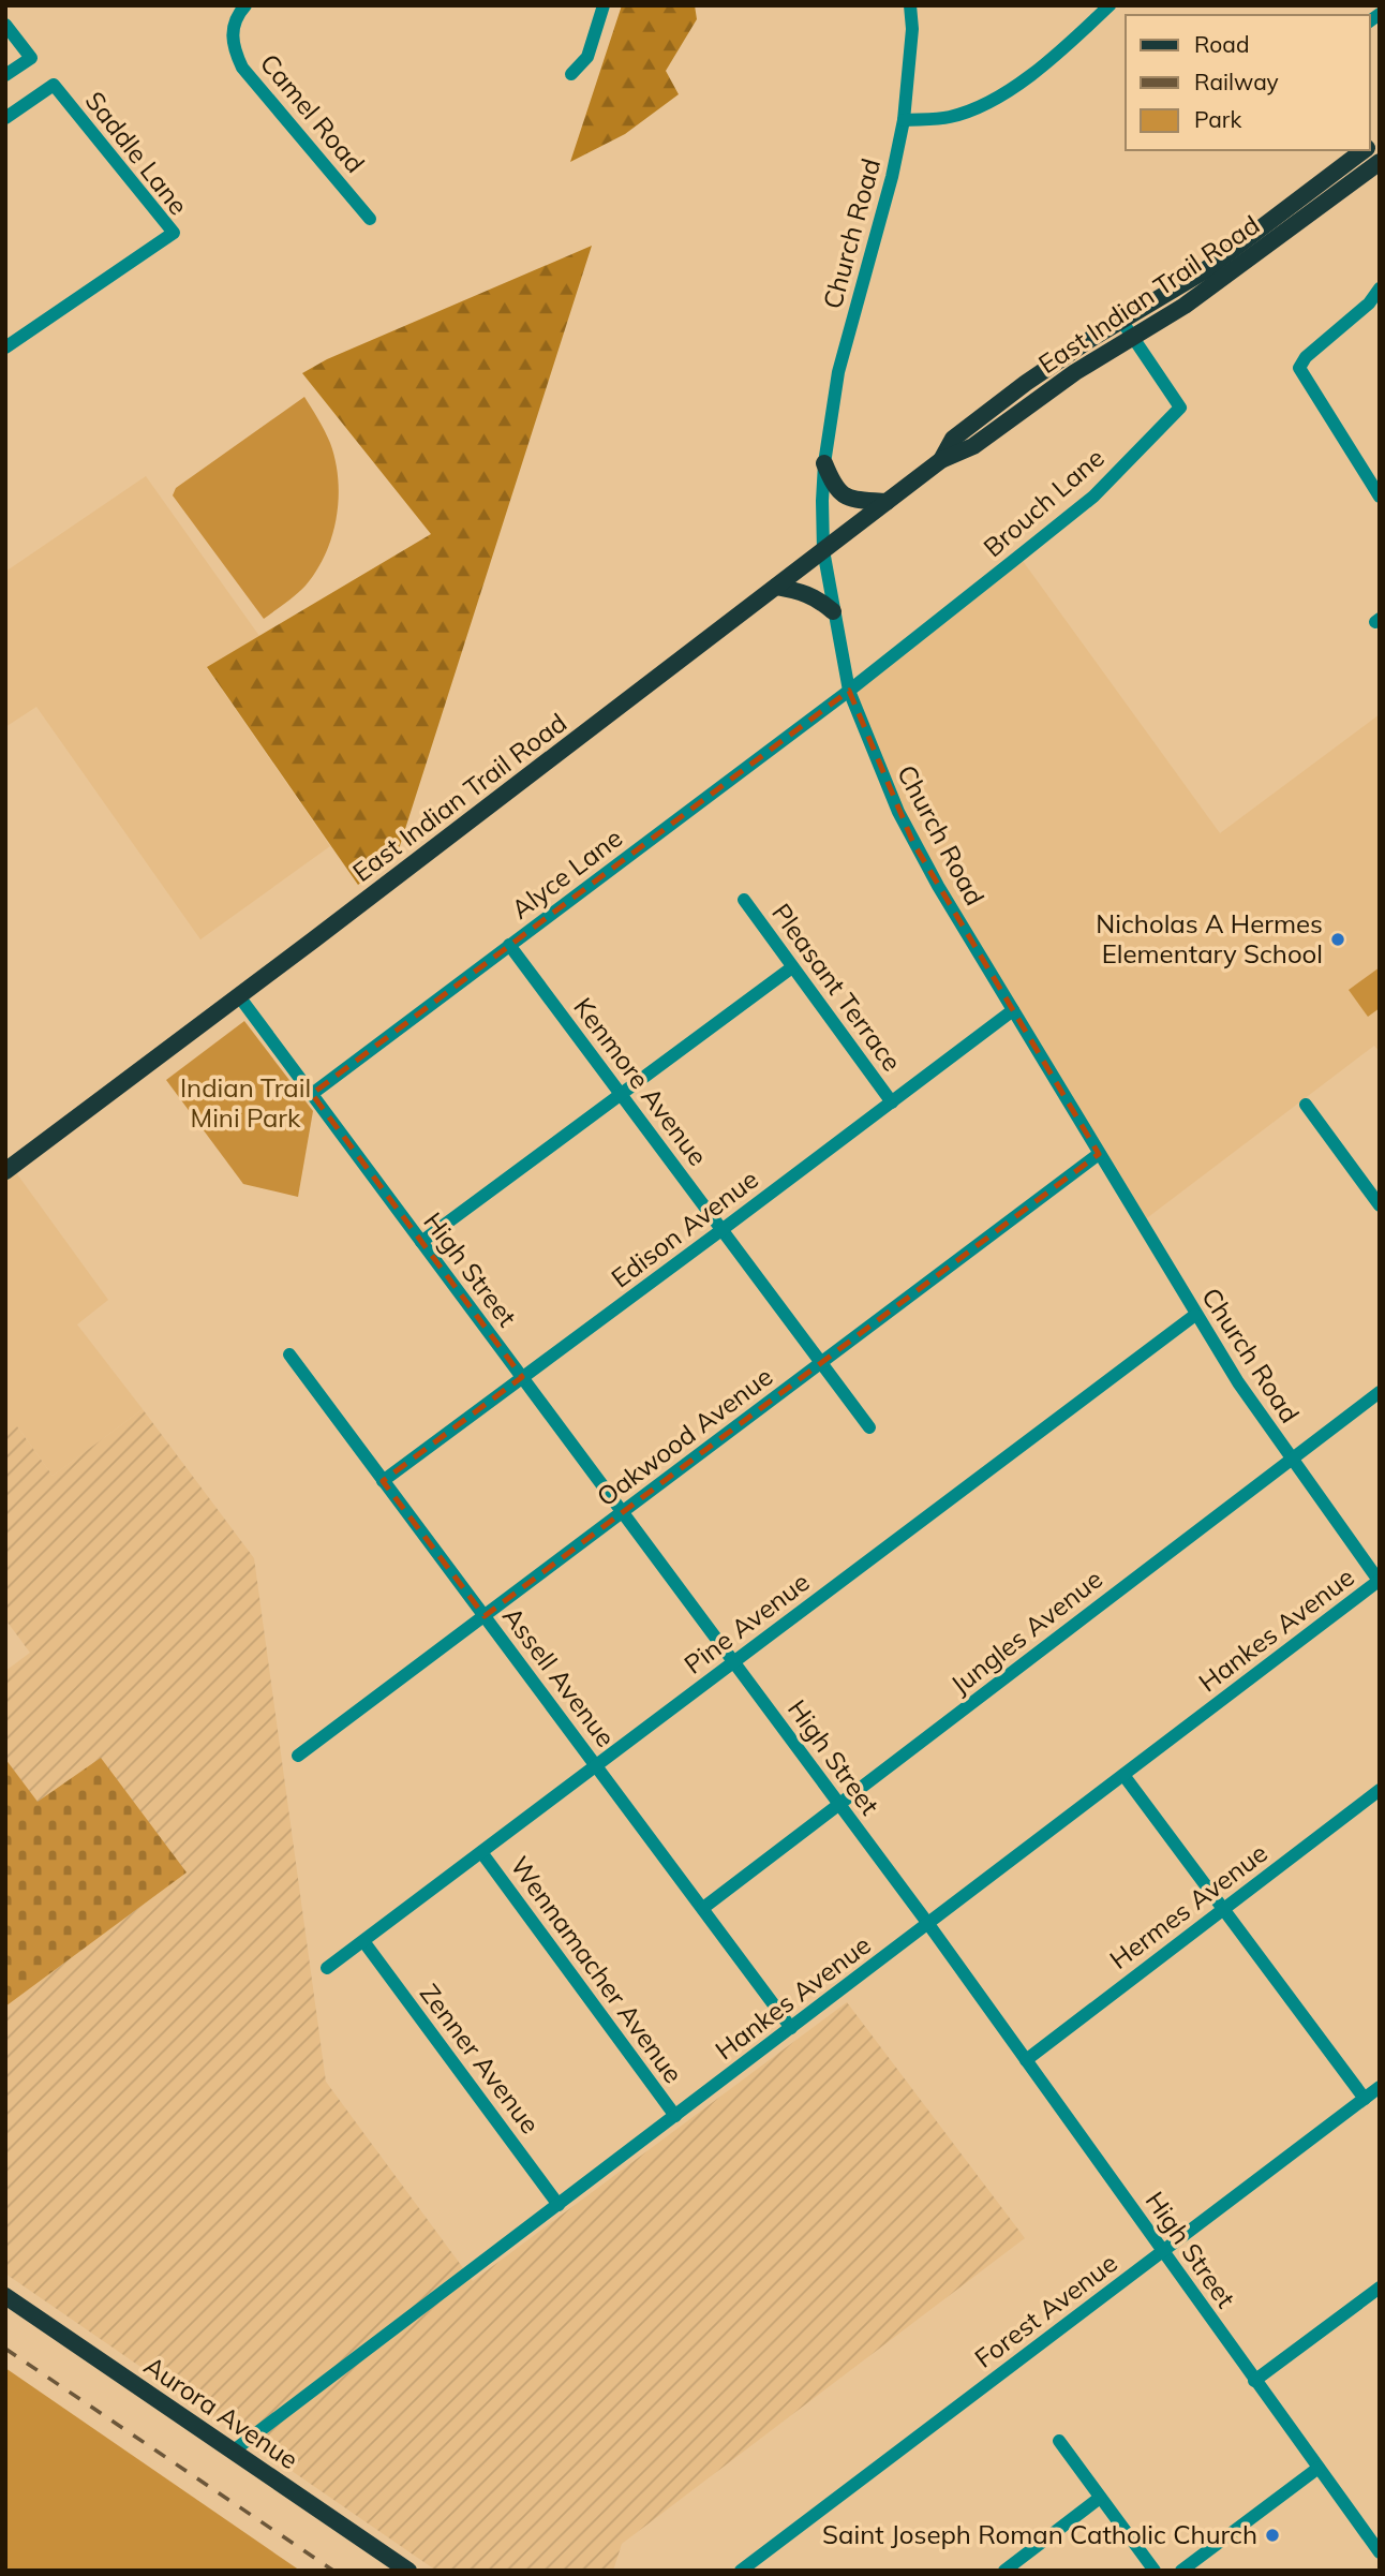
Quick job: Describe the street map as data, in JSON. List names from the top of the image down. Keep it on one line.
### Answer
{"streets":{"main road":["East Indian Trail Road","Aurora Avenue"],"street":["Camel Road","Saddle Lane","Church Road","Brouch Lane","Alyce Lane","Pleasant Terrace","Kenmore Avenue","Edison Avenue","High Street","Oakwood Avenue","Pine Avenue","Hankes Avenue","Jungles Avenue","Assell Avenue","Hermes Avenue","Wennamacher Avenue","Zenner Avenue","Forest Avenue"]},"crossings":[["Church Road","East Indian Trail Road"],["Church Road","Brouch Lane"],["Church Road","Alyce Lane"],["Church Road","Edison Avenue"],["Church Road","Oakwood Avenue"],["Church Road","Pine Avenue"],["Church Road","Hankes Avenue"],["Church Road","Jungles Avenue"],["East Indian Trail Road","Brouch Lane"],["East Indian Trail Road","High Street"],["Brouch Lane","Alyce Lane"],["Alyce Lane","Kenmore Avenue"],["Alyce Lane","High Street"],["Pleasant Terrace","Edison Avenue"],["Kenmore Avenue","Edison Avenue"],["Kenmore Avenue","Oakwood Avenue"],["Edison Avenue","High Street"],["Edison Avenue","Assell Avenue"],["High Street","Oakwood Avenue"],["High Street","Pine Avenue"],["High Street","Hankes Avenue"],["High Street","Jungles Avenue"],["High Street","Hermes Avenue"],["High Street","Forest Avenue"],["Oakwood Avenue","Assell Avenue"],["Pine Avenue","Assell Avenue"],["Pine Avenue","Wennamacher Avenue"],["Pine Avenue","Zenner Avenue"],["Hankes Avenue","Assell Avenue"],["Hankes Avenue","Wennamacher Avenue"],["Hankes Avenue","Zenner Avenue"],["Hankes Avenue","Aurora Avenue"],["Jungles Avenue","Assell Avenue"]],"parks":["Indian Trail Mini Park"],"places":["Nicholas A Hermes Elementary School","Saint Joseph Roman Catholic Church"],"legend":["Road","Railway","Park"]}
